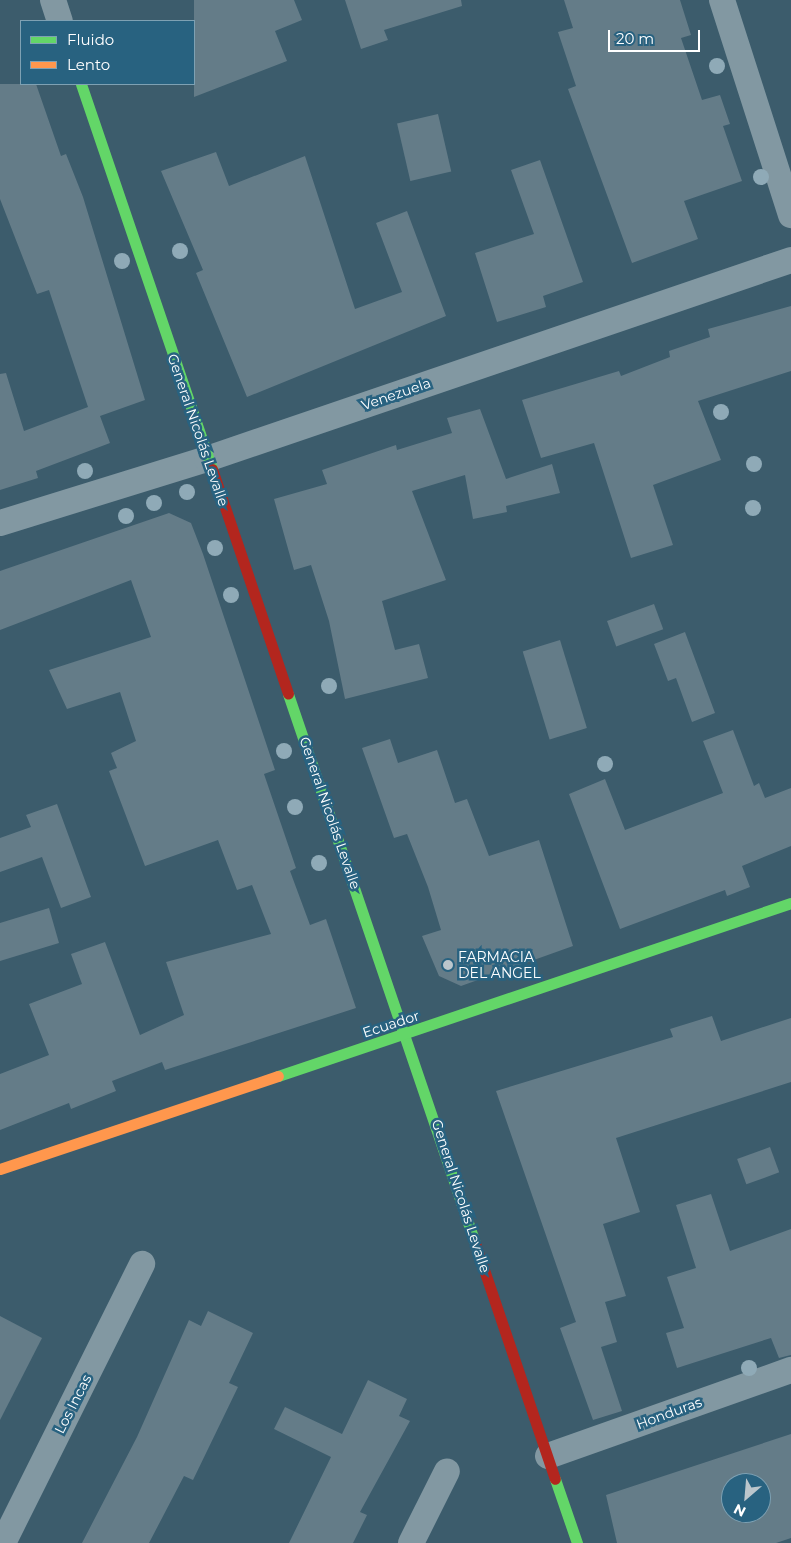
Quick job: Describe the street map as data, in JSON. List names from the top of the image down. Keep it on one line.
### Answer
{"streets":{"street":["Venezuela","General Nicolás Levalle","Ecuador","Los Incas","Honduras"]},"crossings":[["Venezuela","General Nicolás Levalle"],["General Nicolás Levalle","Ecuador"],["General Nicolás Levalle","Honduras"]],"places":["FARMACIA DEL ANGEL"],"legend":["Fluido","Lento"],"scale_bar":"20 m","north":"bottom left"}
